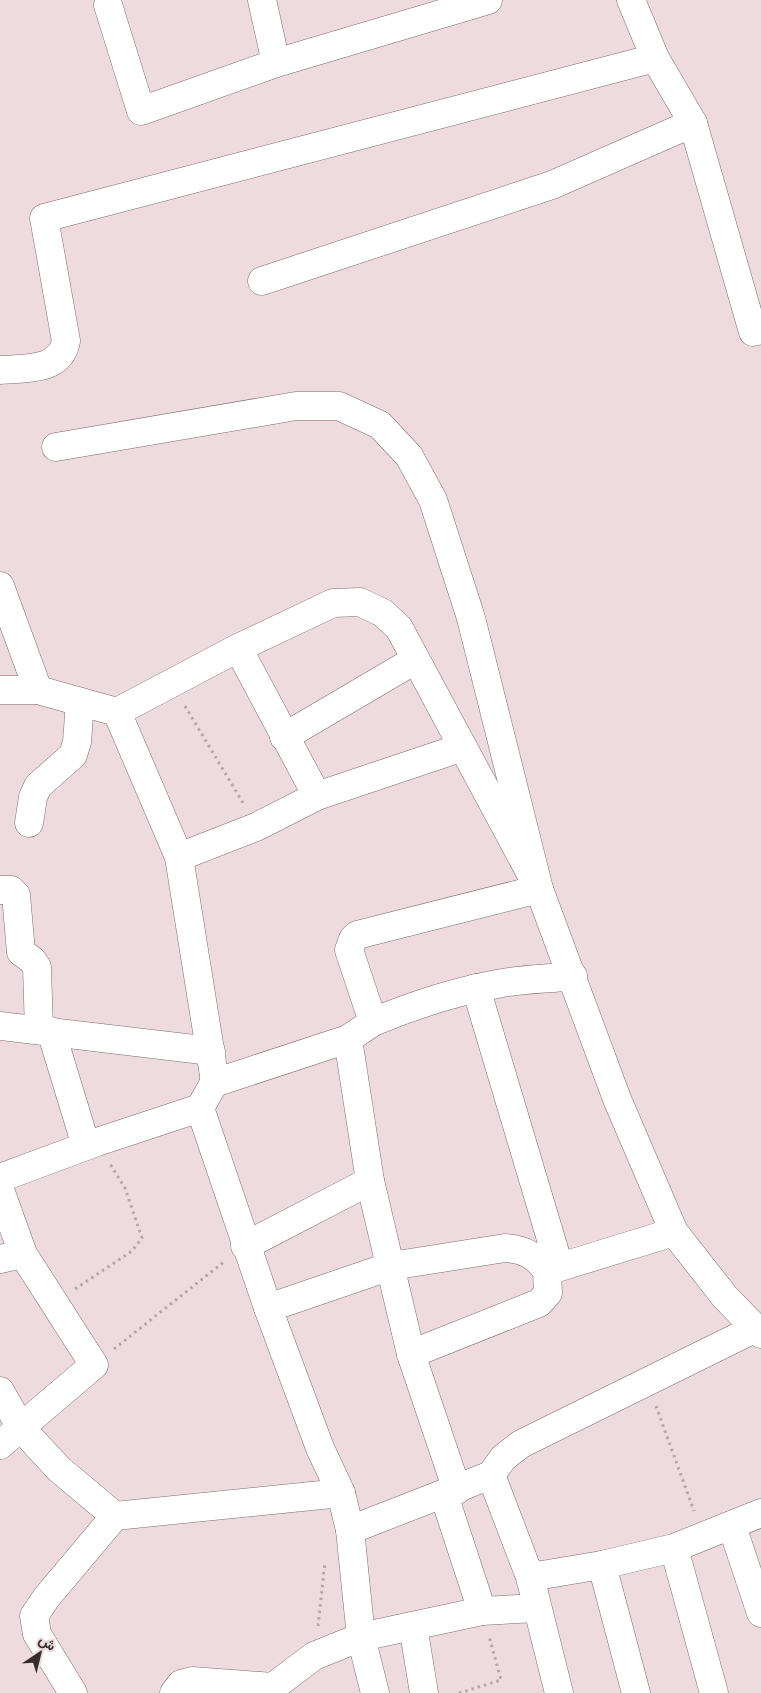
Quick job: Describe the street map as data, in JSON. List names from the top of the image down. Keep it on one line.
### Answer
{"north":"top right"}
